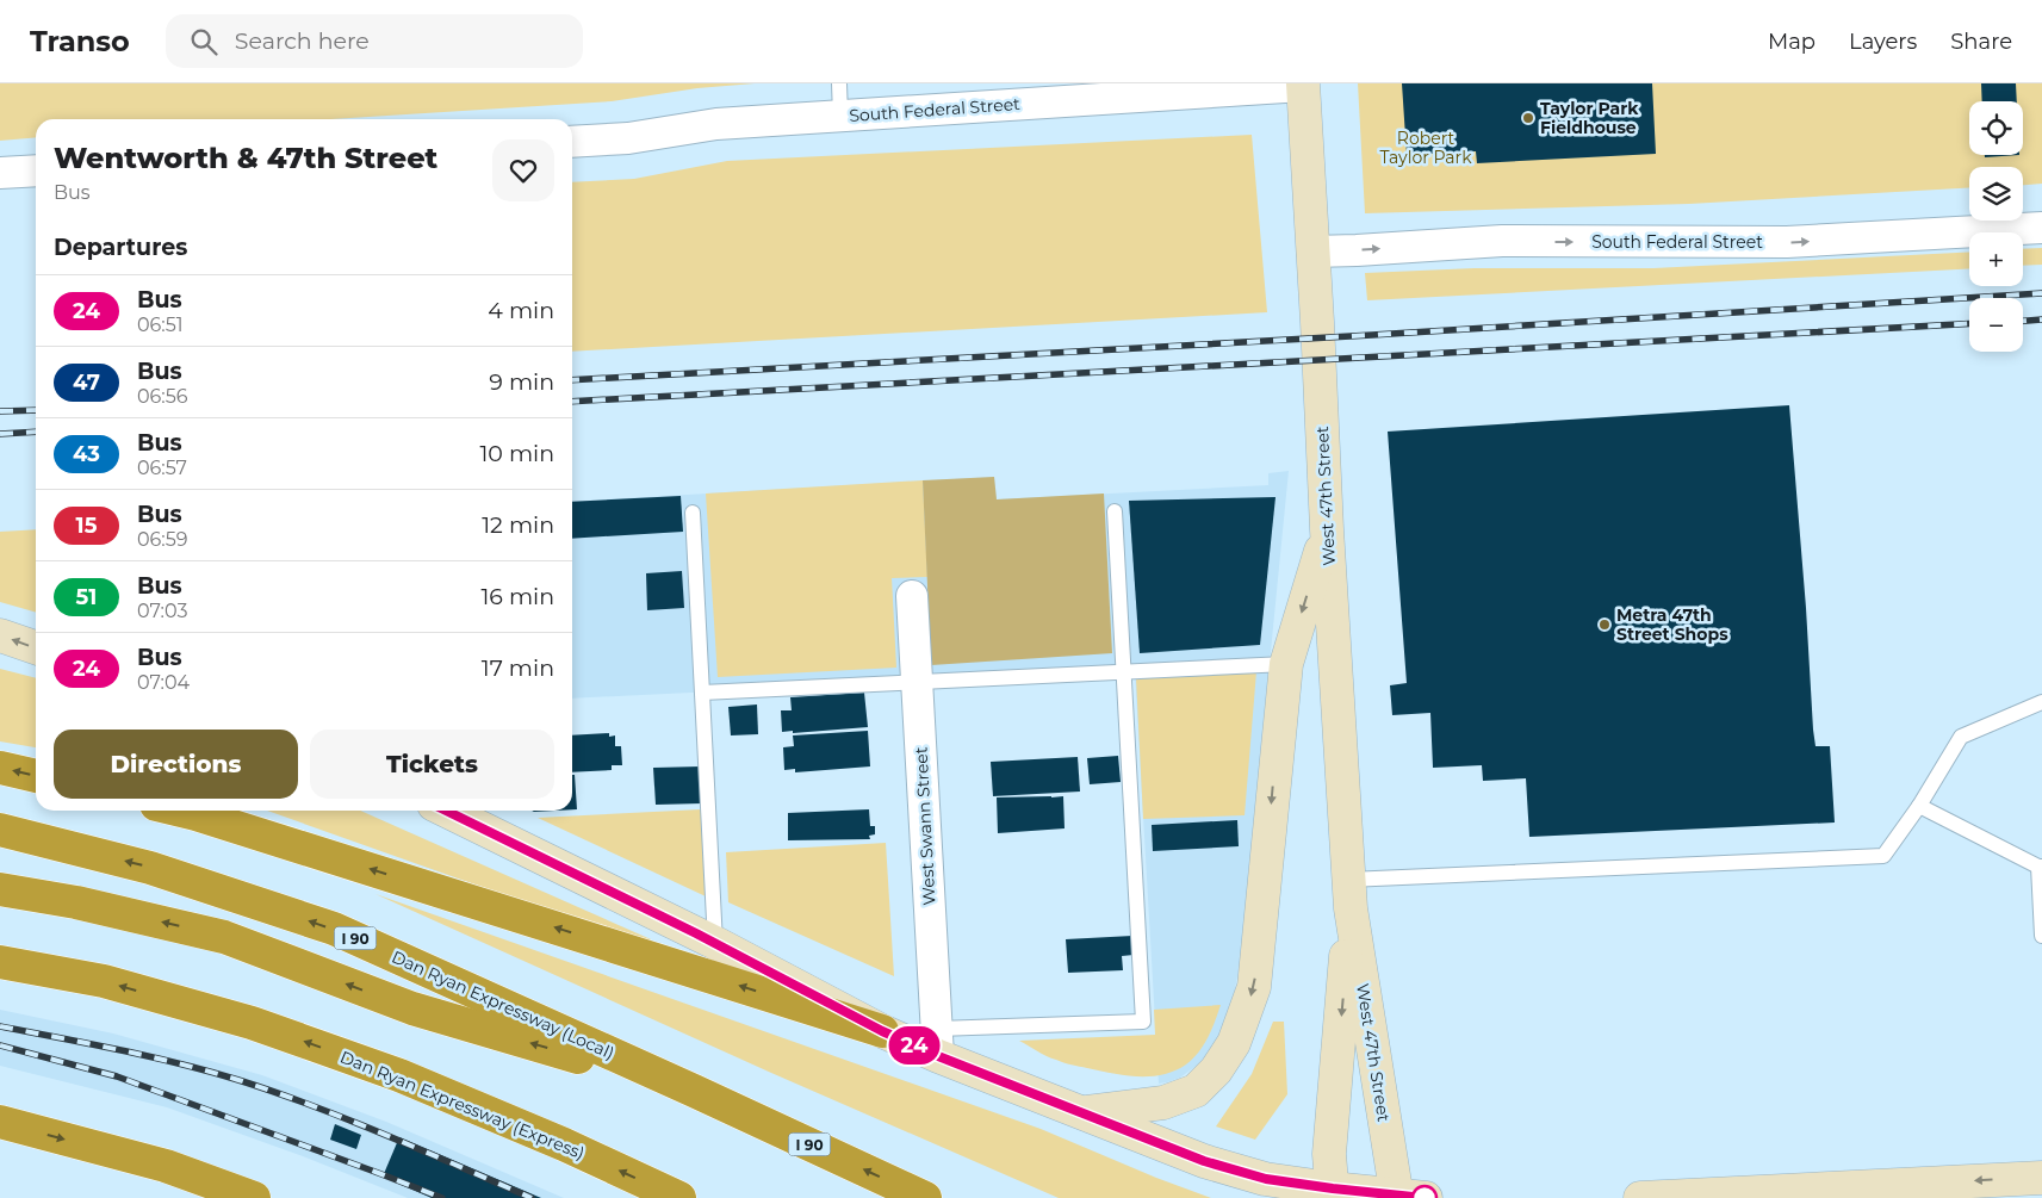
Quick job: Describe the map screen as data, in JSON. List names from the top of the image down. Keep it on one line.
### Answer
{"streets":{"highway":["I 90","Dan Ryan Expressway (Local)","Dan Ryan Expressway (Express)"],"main road":["West 47th Street"],"street":["South Federal Street","West Swann Street"]},"crossings":[["South Federal Street","West 47th Street"]],"one_way":["South Federal Street"],"parks":["Robert Taylor Park"],"places":["Taylor Park Fieldhouse","Metra 47th Street Shops"],"lines":["bus line 24"],"page":{"header":"Transo","search":"Search here","nav":["Map","Layers","Share"],"on_map":"24","map_buttons":["+","−"],"heading":[["Wentworth & 47th Street","Bus"],"Departures"],"list":[{"mark":"24","name":"Bus","note":"06:51","value":"4 min"},{"mark":"47","name":"Bus","note":"06:56","value":"9 min"},{"mark":"43","name":"Bus","note":"06:57","value":"10 min"},{"mark":"15","name":"Bus","note":"06:59","value":"12 min"},{"mark":"51","name":"Bus","note":"07:03","value":"16 min"},{"mark":"24","name":"Bus","note":"07:04","value":"17 min"}],"buttons":["Directions","Tickets"]}}
